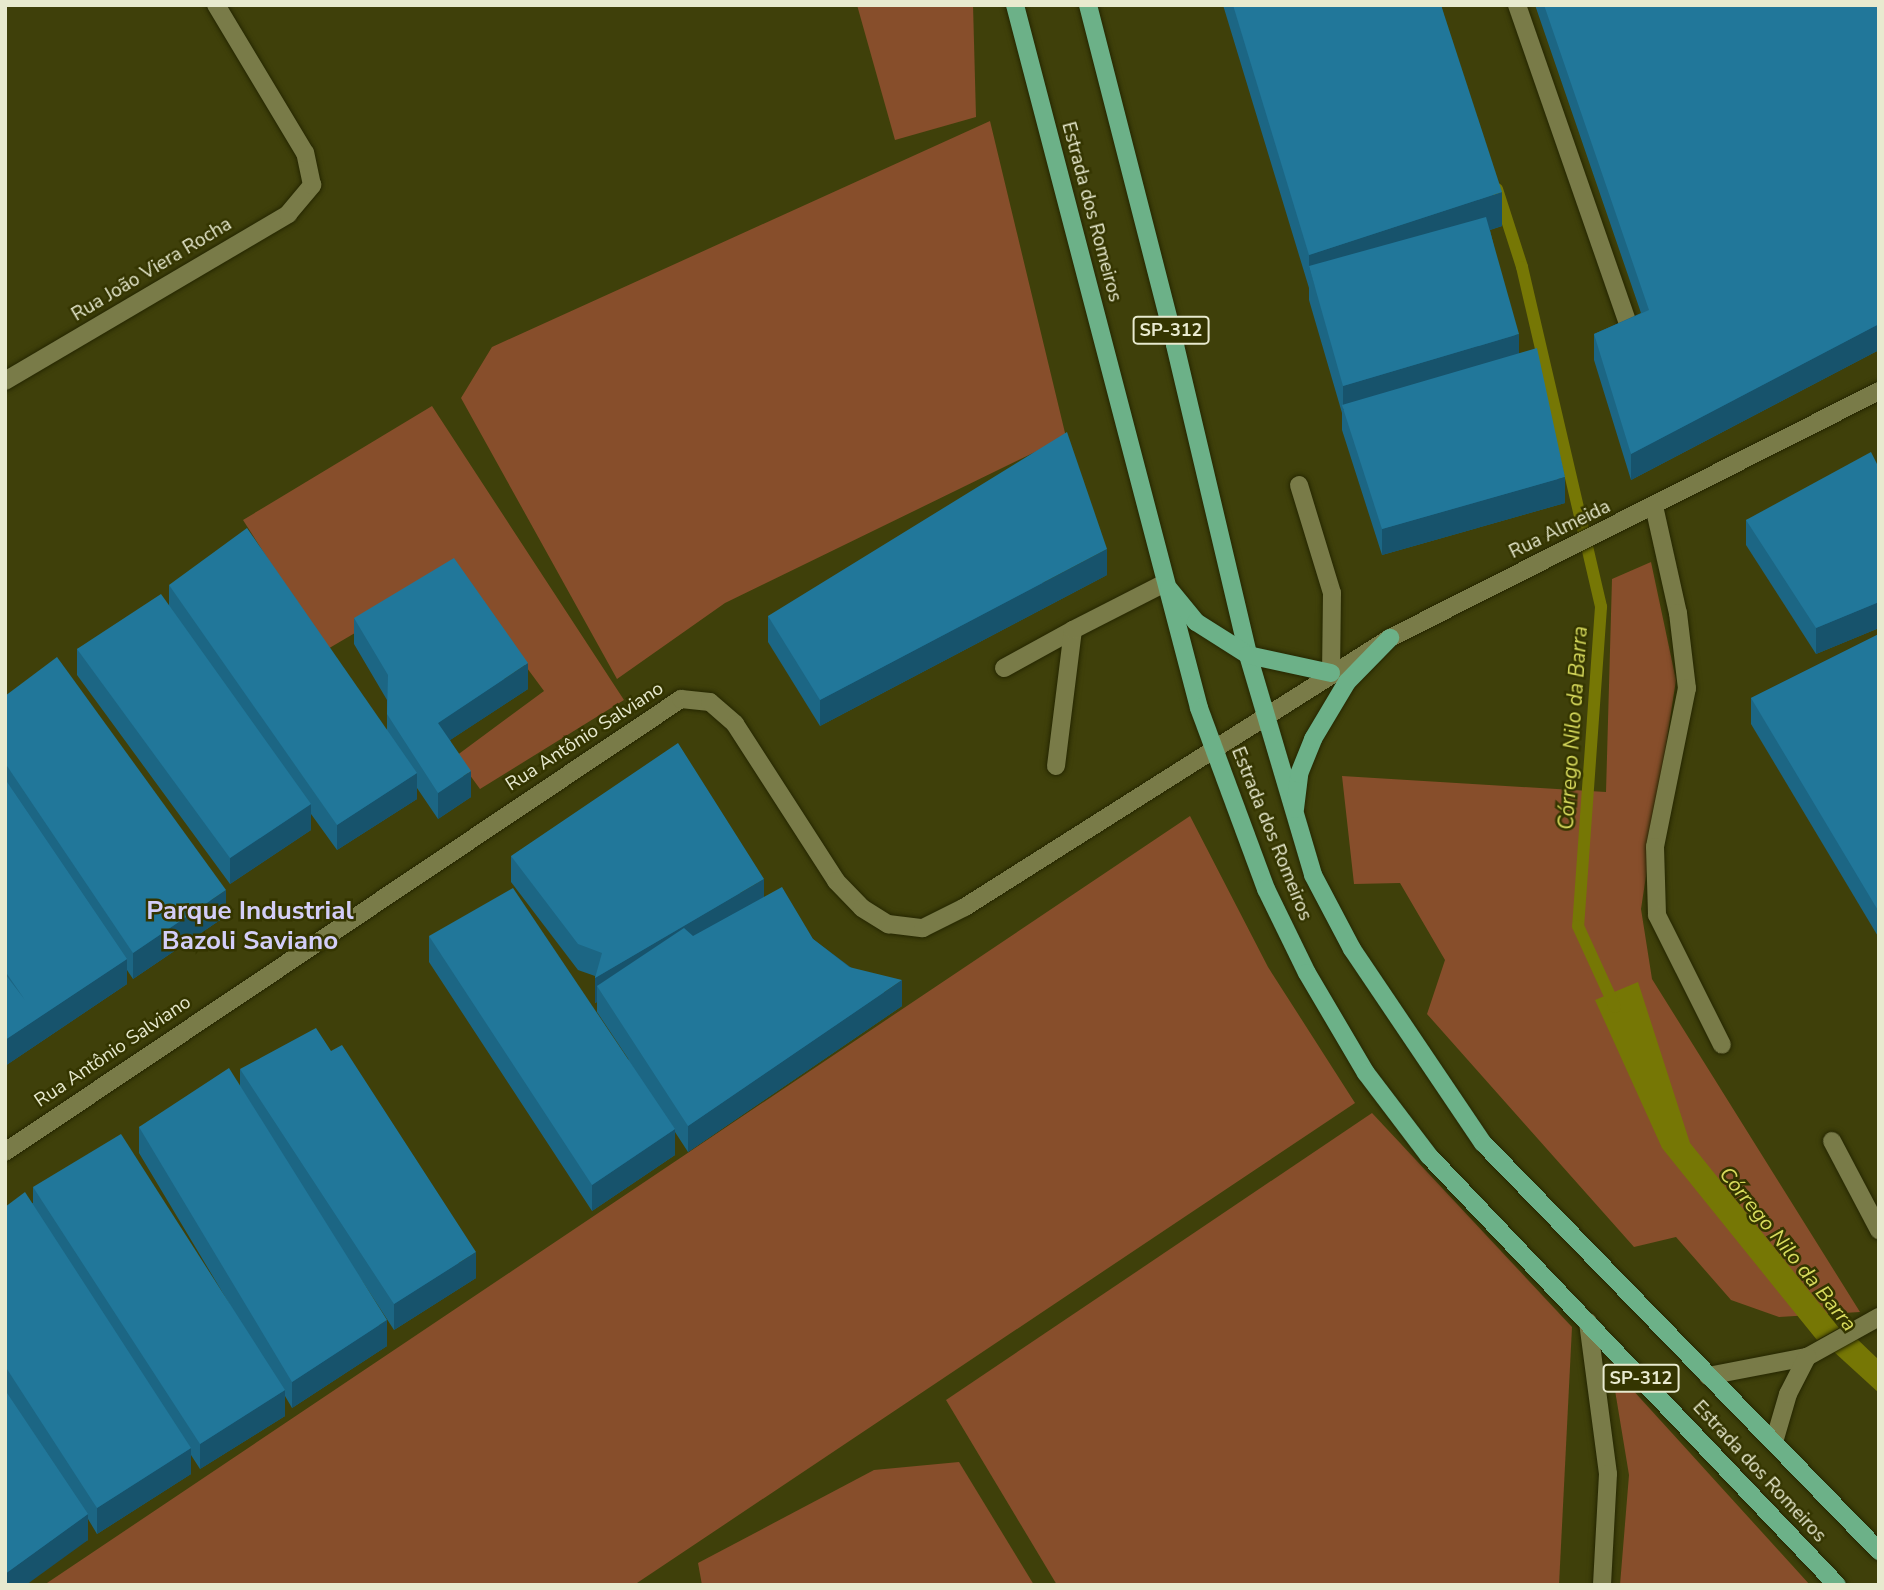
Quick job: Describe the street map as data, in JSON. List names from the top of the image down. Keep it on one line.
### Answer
{"streets":{"main road":["Estrada dos Romeiros","SP-312"],"street":["Rua João Viera Rocha","Rua Almeida","Rua Antônio Salviano"]},"crossings":[["Estrada dos Romeiros","Rua Almeida"],["Estrada dos Romeiros","Rua Antônio Salviano"],["Rua Almeida","Rua Antônio Salviano"]],"districts":["Parque Industrial Bazoli Saviano"],"water":["Córrego Nilo da Barra"]}
